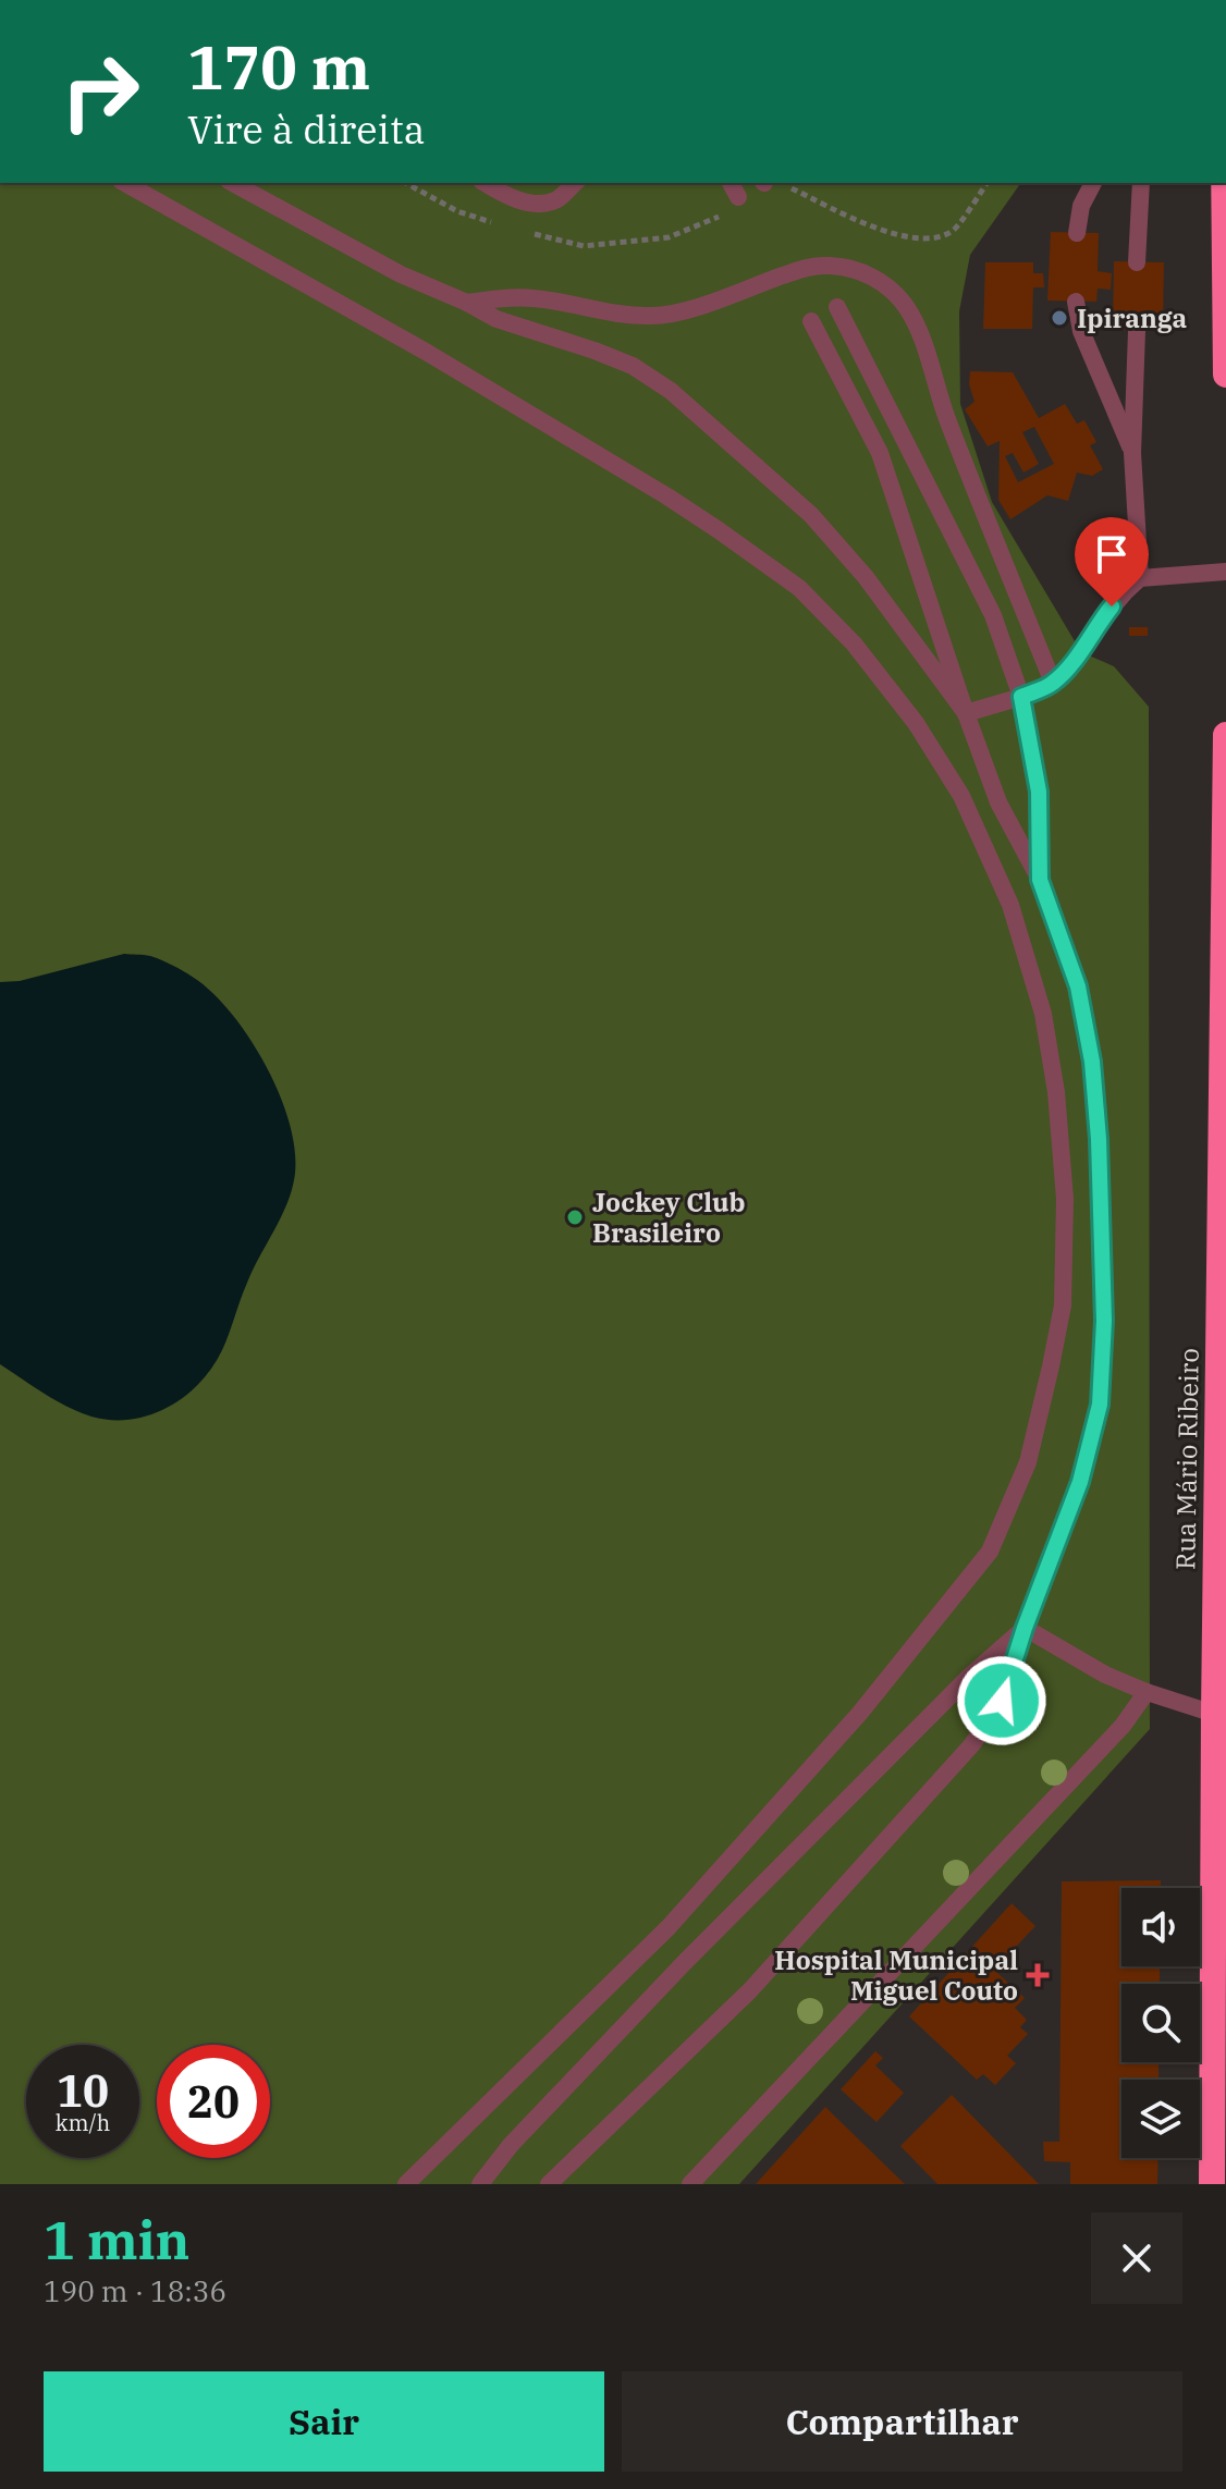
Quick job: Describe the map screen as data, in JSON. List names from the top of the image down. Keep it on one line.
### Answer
{"streets":{"highway":["Rua Mário Ribeiro"]},"places":{"other":["Ipiranga","Jockey Club Brasileiro"],"health":["Hospital Municipal Miguel Couto"]},"page":{"turn":["170 m","Vire à direita"],"speed":"10 km/h","limit":"20","heading":["1 min","190 m · 18:36"],"buttons":["Sair","Compartilhar"]}}
